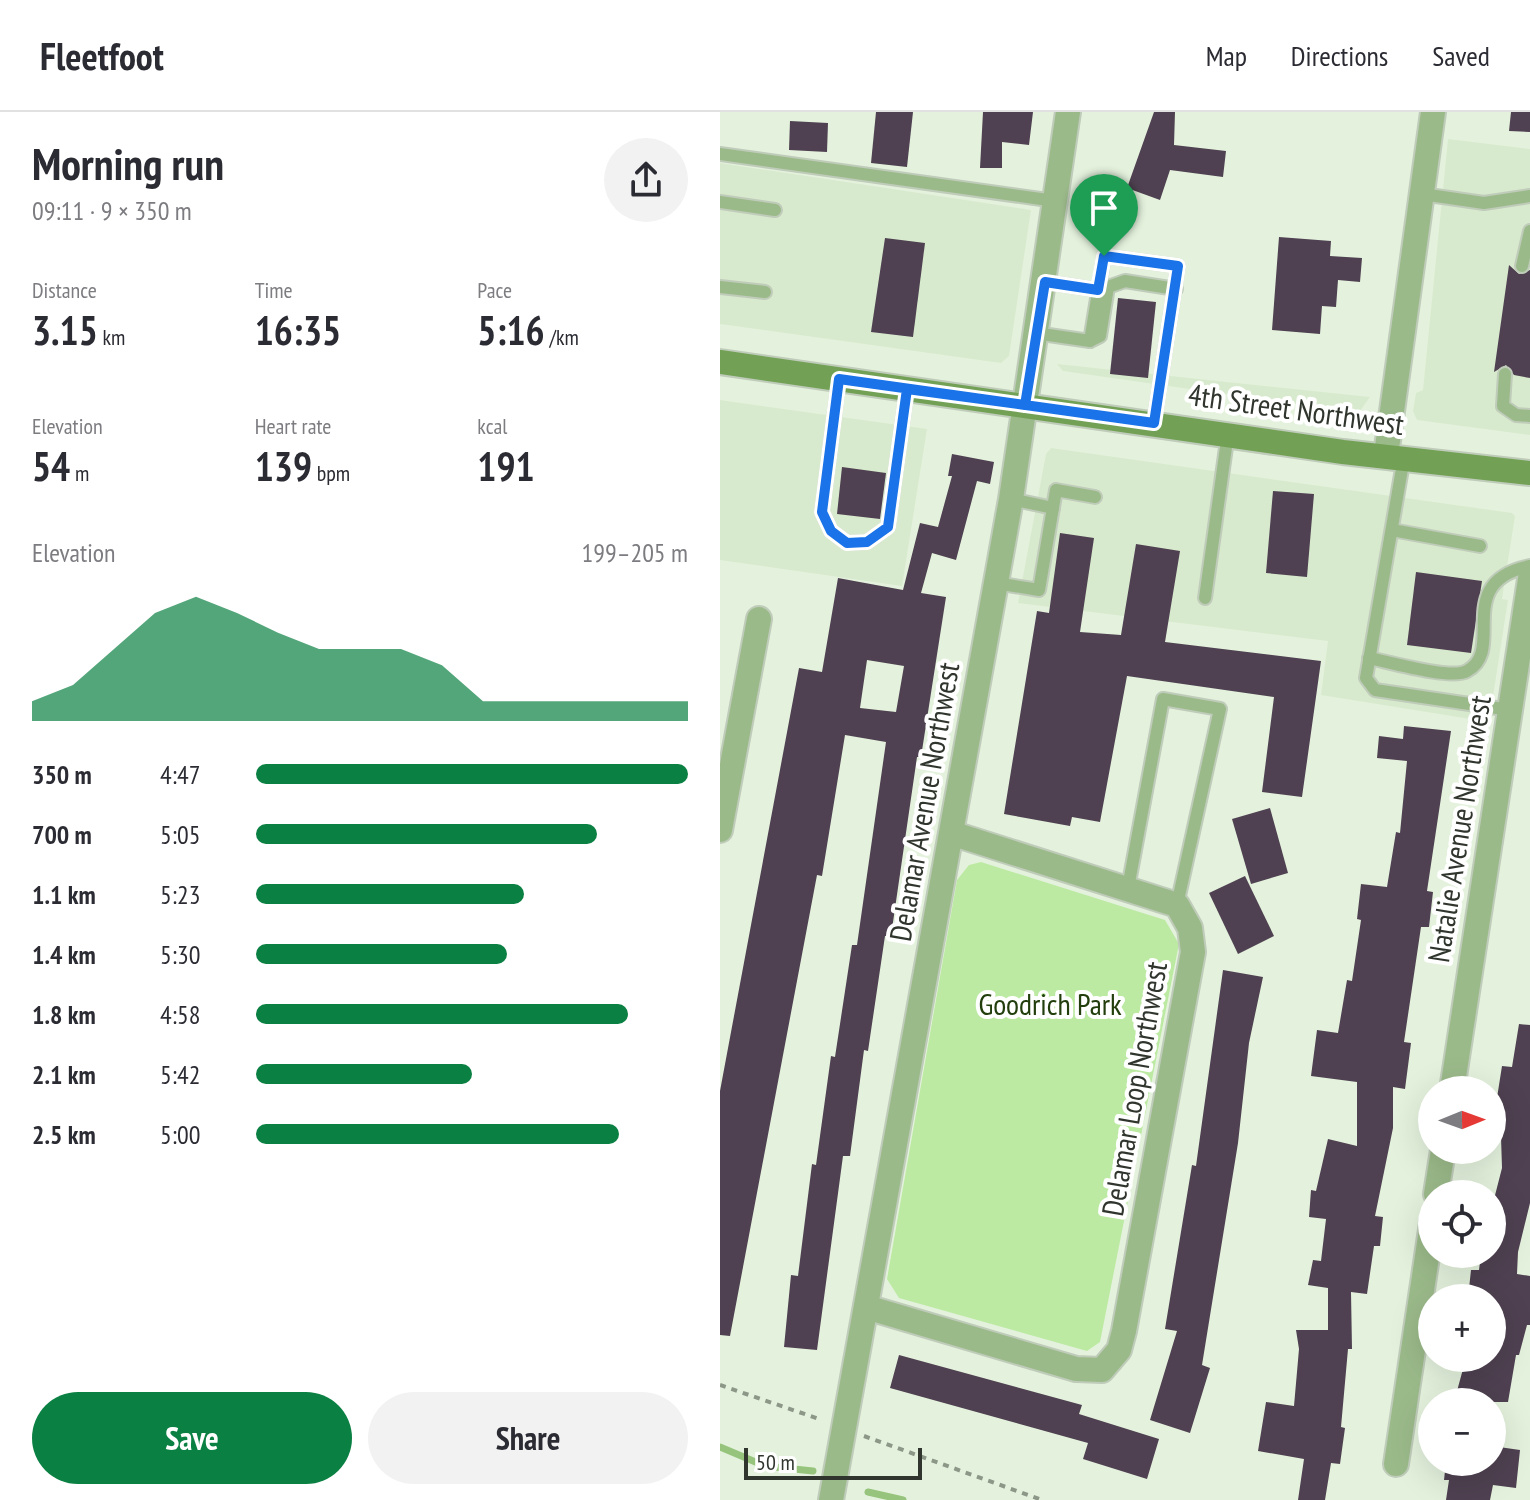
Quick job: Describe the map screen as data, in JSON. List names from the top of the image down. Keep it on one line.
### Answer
{"streets":{"main road":["4th Street Northwest"],"street":["Delamar Avenue Northwest","Natalie Avenue Northwest","Delamar Loop Northwest"]},"crossings":[["4th Street Northwest","Delamar Avenue Northwest"],["Delamar Avenue Northwest","Delamar Loop Northwest"]],"parks":["Goodrich Park"],"scale_bar":"50 m","north":"right","page":{"header":"Fleetfoot","nav":["Map","Directions","Saved"],"heading":["Morning run","09:11 · 9 × 350 m"],"stats":[["Distance","3.15 km"],["Time","16:35"],["Pace","5:16 /km"],["Elevation","54 m"],["Heart rate","139 bpm"],["kcal","191"]],"chart":["Elevation","199–205 m"],"list":[{"name":"350 m","note":"4:47"},{"name":"700 m","note":"5:05"},{"name":"1.1 km","note":"5:23"},{"name":"1.4 km","note":"5:30"},{"name":"1.8 km","note":"4:58"},{"name":"2.1 km","note":"5:42"},{"name":"2.5 km","note":"5:00"}],"map_buttons":["+","−"],"buttons":["Save","Share"],"scale":"50 m"}}
